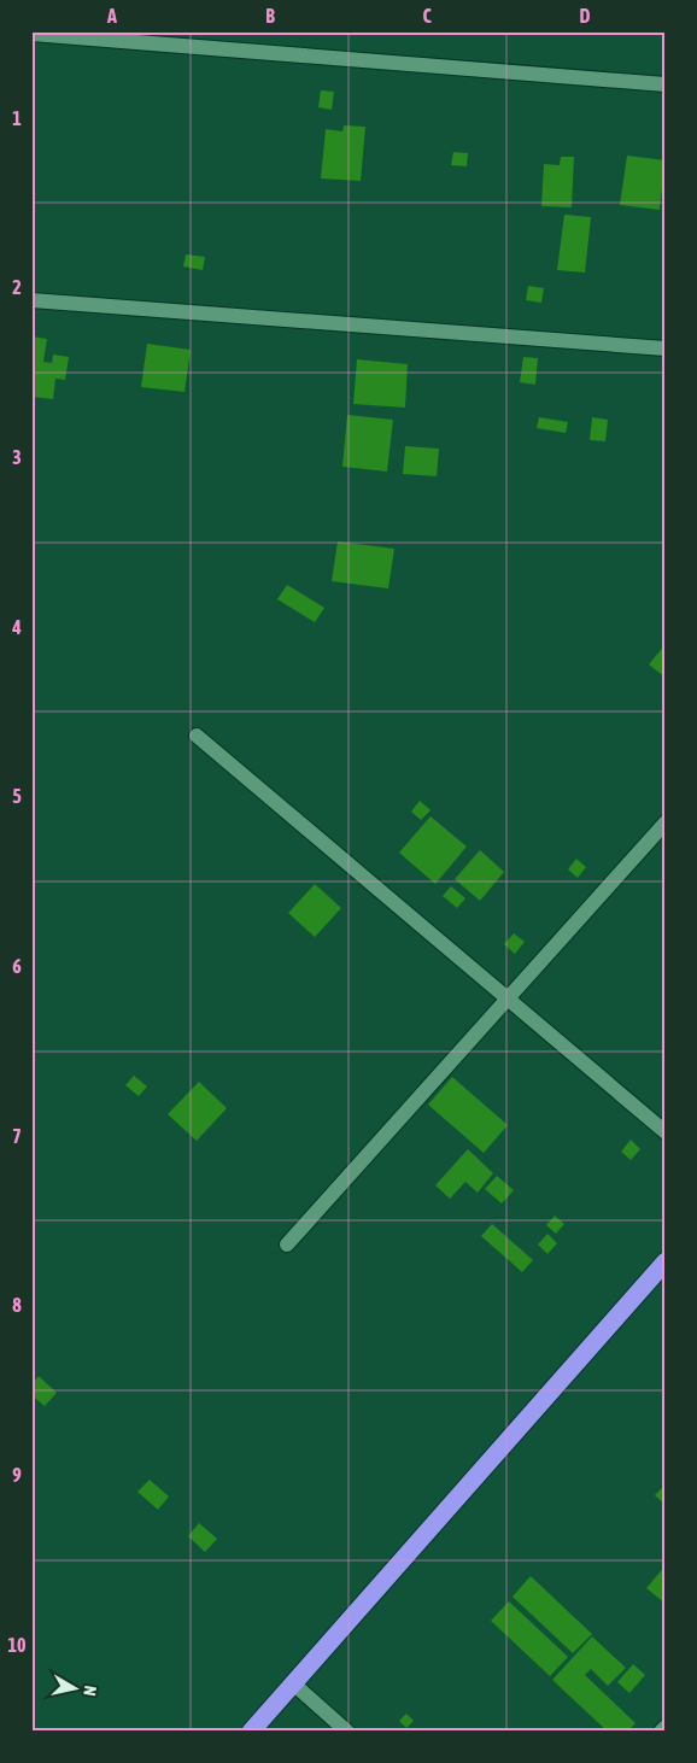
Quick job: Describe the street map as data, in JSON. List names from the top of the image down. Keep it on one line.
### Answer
{"north":"right","grid":{"columns":["A","B","C","D"],"rows":["1","2","3","4","5","6","7","8","9","10"]}}
